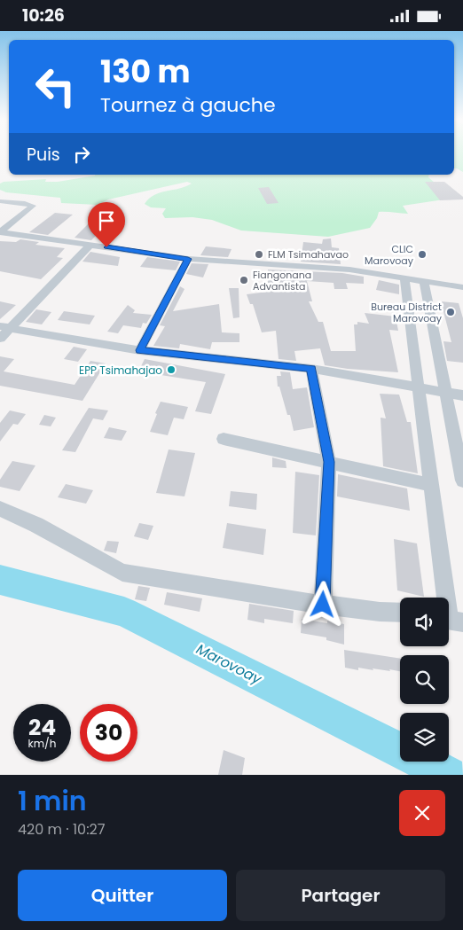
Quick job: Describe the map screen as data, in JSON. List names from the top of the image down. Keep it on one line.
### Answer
{"water":["Marovoay"],"places":["FLM Tsimahavao","CLIC Marovoay","Fiangonana Advantista","Bureau District Marovoay","EPP Tsimahajao"],"page":{"status":"10:26","turn":["130 m","Tournez à gauche"],"then":"Puis","speed":"24 km/h","limit":"30","heading":["1 min","420 m · 10:27"],"buttons":["Quitter","Partager"]}}
